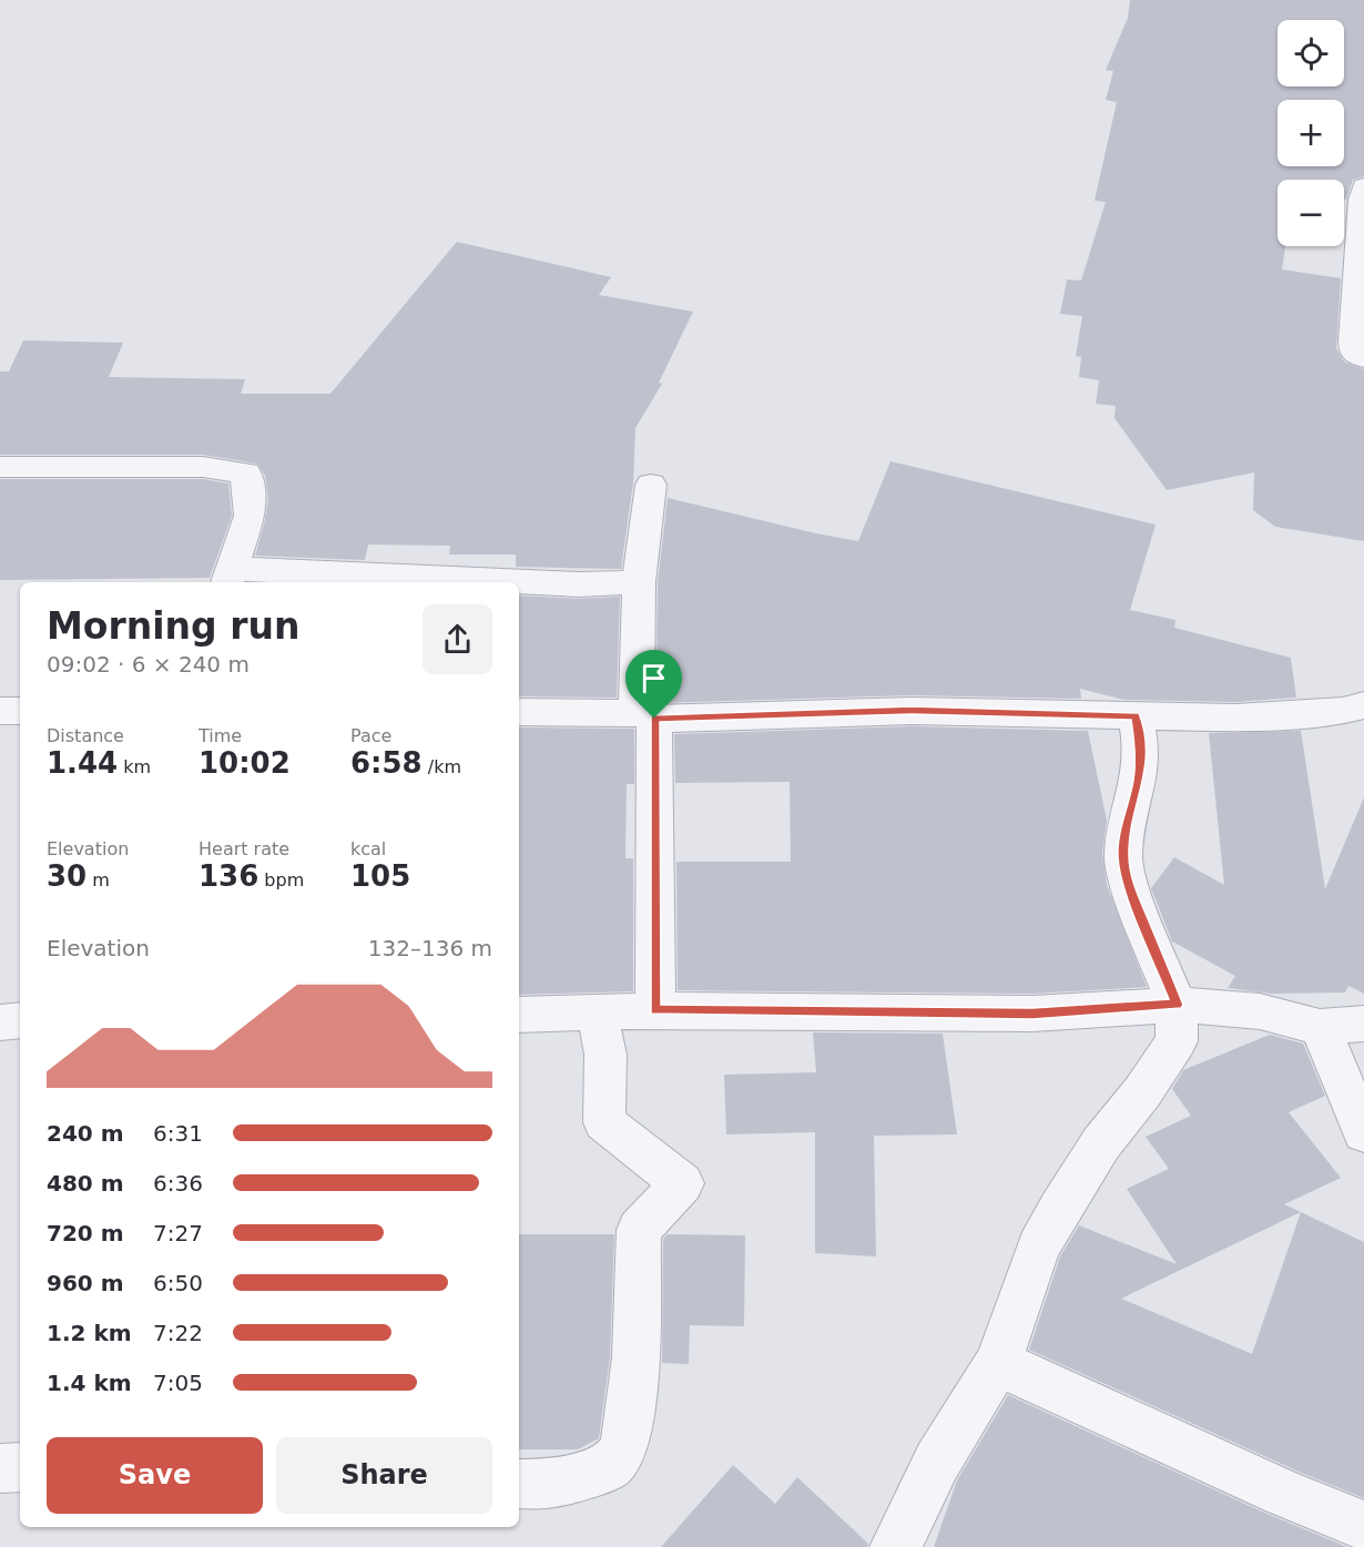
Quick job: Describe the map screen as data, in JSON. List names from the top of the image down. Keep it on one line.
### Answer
{"page":{"map_buttons":["+","−"],"heading":["Morning run","09:02 · 6 × 240 m"],"stats":[["Distance","1.44 km"],["Time","10:02"],["Pace","6:58 /km"],["Elevation","30 m"],["Heart rate","136 bpm"],["kcal","105"]],"chart":["Elevation","132–136 m"],"list":[{"name":"240 m","note":"6:31"},{"name":"480 m","note":"6:36"},{"name":"720 m","note":"7:27"},{"name":"960 m","note":"6:50"},{"name":"1.2 km","note":"7:22"},{"name":"1.4 km","note":"7:05"}],"buttons":["Save","Share"]}}
